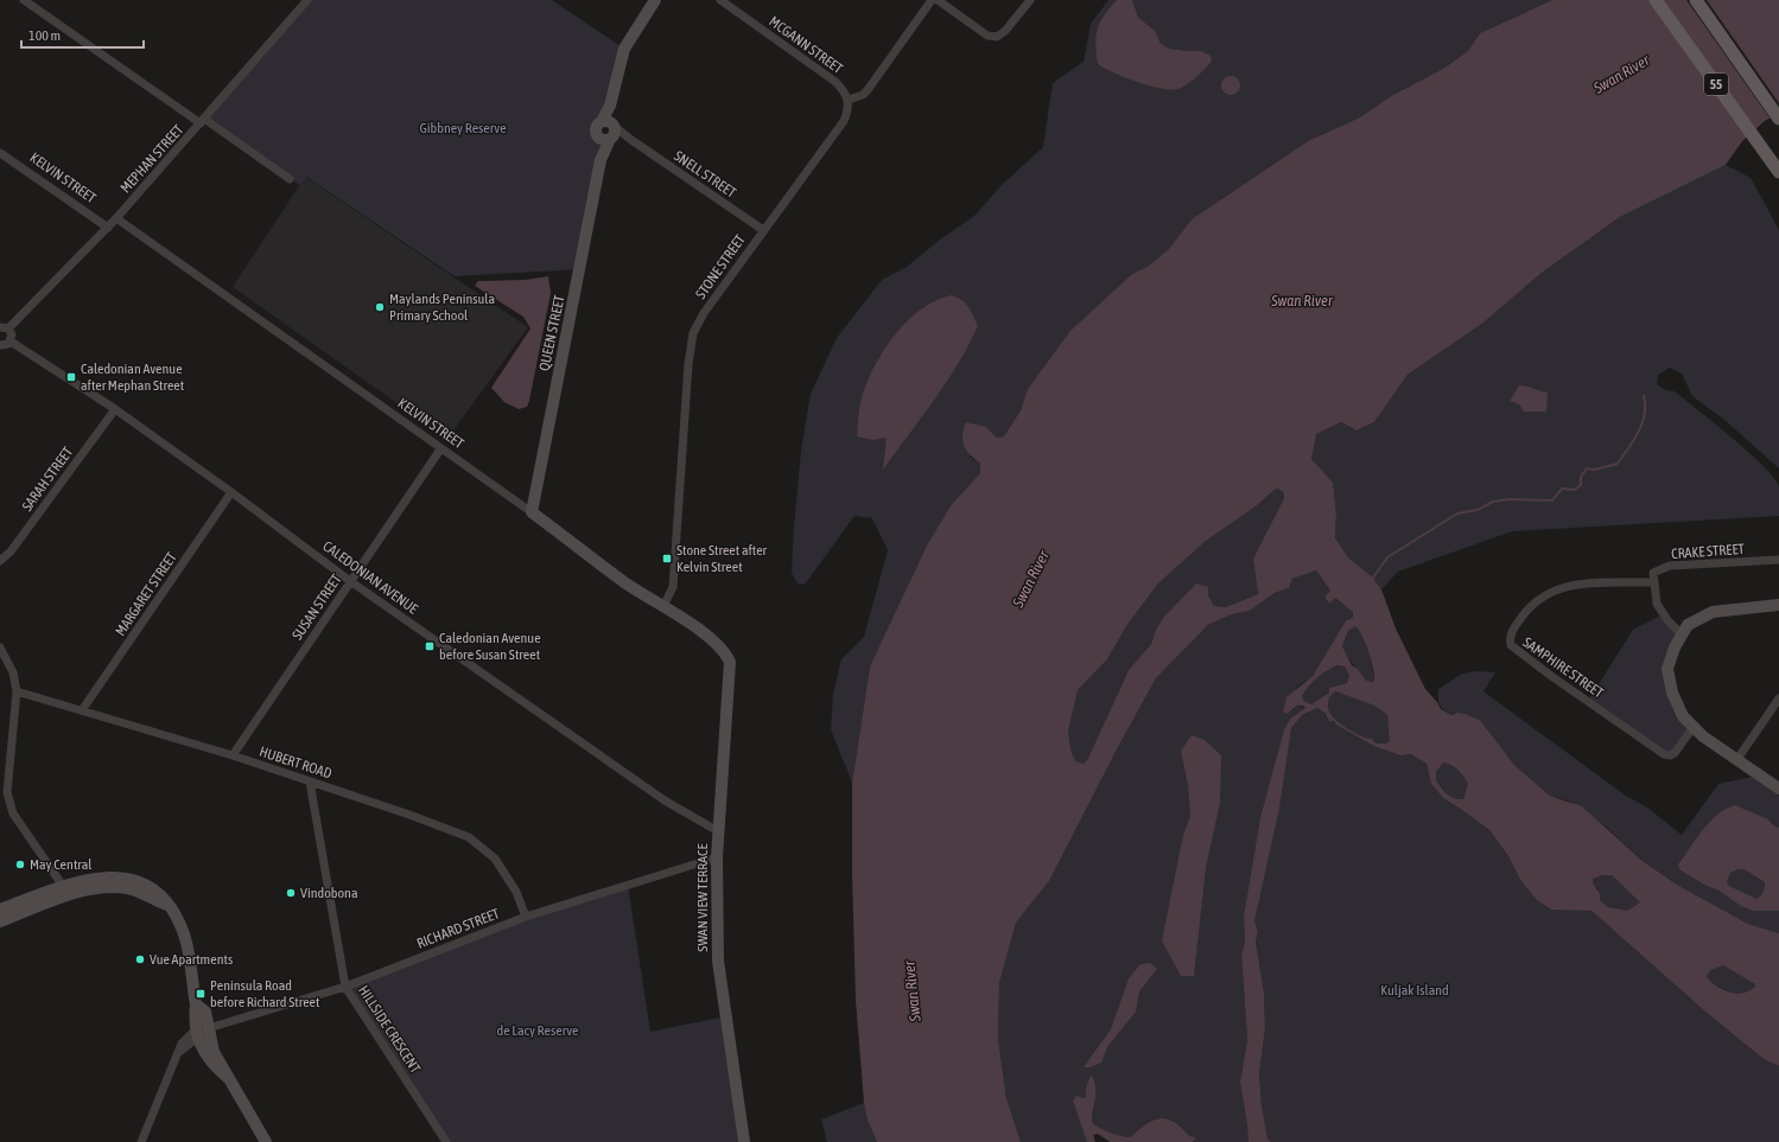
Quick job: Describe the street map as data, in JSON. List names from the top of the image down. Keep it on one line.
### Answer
{"streets":{"main road":["55"],"street":["MCGANN STREET","MEPHAN STREET","SNELL STREET","KELVIN STREET","STONE STREET","QUEEN STREET","SARAH STREET","CRAKE STREET","CALEDONIAN AVENUE","MARGARET STREET","SUSAN STREET","SAMPHIRE STREET","HUBERT ROAD","SWAN VIEW TERRACE","RICHARD STREET","HILLSIDE CRESCENT"]},"crossings":[["MCGANN STREET","STONE STREET"],["MEPHAN STREET","KELVIN STREET"],["SNELL STREET","STONE STREET"],["SNELL STREET","QUEEN STREET"],["KELVIN STREET","STONE STREET"],["KELVIN STREET","QUEEN STREET"],["KELVIN STREET","SUSAN STREET"],["KELVIN STREET","SWAN VIEW TERRACE"],["SARAH STREET","CALEDONIAN AVENUE"],["CRAKE STREET","SAMPHIRE STREET"],["CALEDONIAN AVENUE","MARGARET STREET"],["CALEDONIAN AVENUE","SUSAN STREET"],["CALEDONIAN AVENUE","SWAN VIEW TERRACE"],["MARGARET STREET","HUBERT ROAD"],["SUSAN STREET","HUBERT ROAD"],["HUBERT ROAD","RICHARD STREET"],["HUBERT ROAD","HILLSIDE CRESCENT"],["SWAN VIEW TERRACE","RICHARD STREET"],["RICHARD STREET","HILLSIDE CRESCENT"]],"water":["Swan River"],"parks":["Gibbney Reserve","Kuljak Island","de Lacy Reserve"],"places":{"other":["Maylands Peninsula Primary School","May Central","Vindobona","Vue Apartments"],"transit":["Caledonian Avenue after Mephan Street","Stone Street after Kelvin Street","Caledonian Avenue before Susan Street","Peninsula Road before Richard Street"]},"scale_bar":"100 m"}
